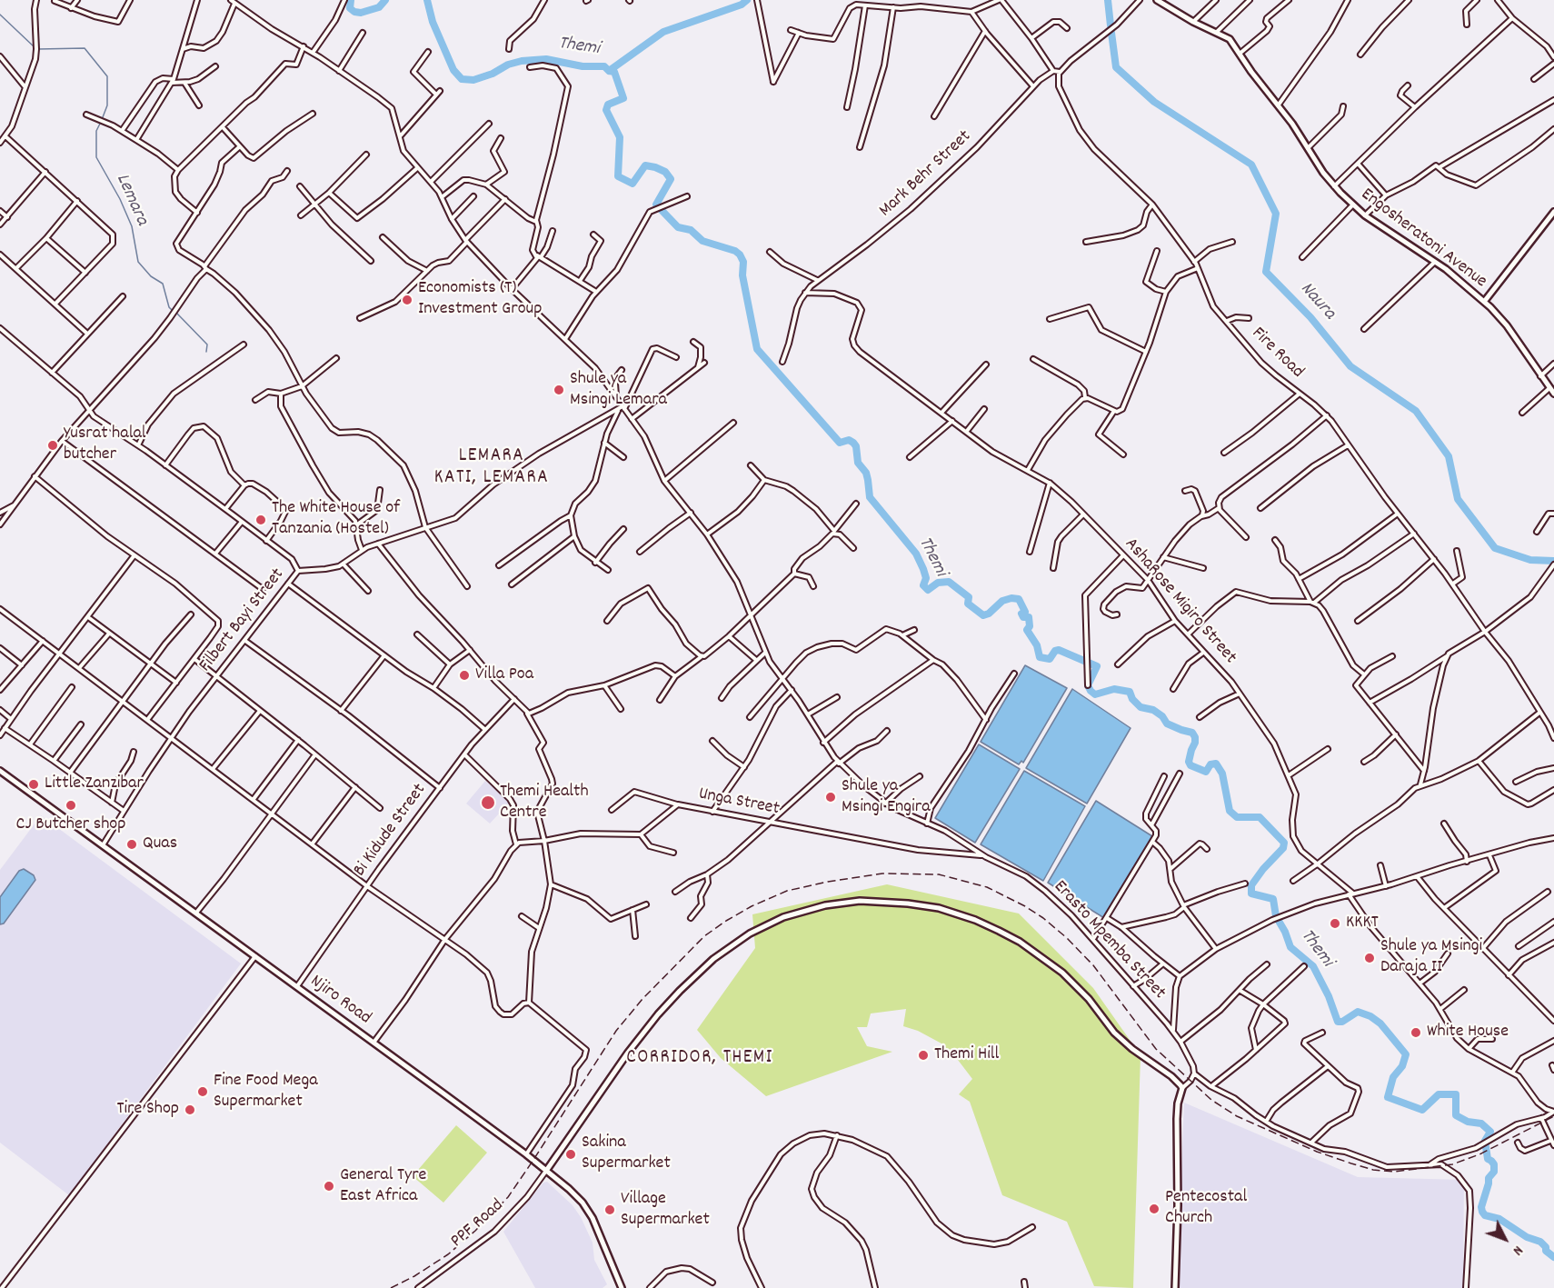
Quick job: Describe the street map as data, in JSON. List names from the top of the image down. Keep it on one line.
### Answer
{"streets":{"street":["Mark Behr Street","Engosheratoni Avenue","Fire Road","AshaRose Migiro Street","Filbert Bayi Street","Unga Street","Bi Kidude Street","Erasto Mpemba Street","Njiro Road","PPF Road"]},"crossings":[["Mark Behr Street","AshaRose Migiro Street"],["Filbert Bayi Street","Njiro Road"],["Unga Street","Erasto Mpemba Street"],["Bi Kidude Street","Njiro Road"],["Njiro Road","PPF Road"]],"districts":["LEMARA KATI, LEMARA","CORRIDOR, THEMI"],"water":["Themi","Lemara","Naura"],"places":["Economists (T) Investment Group","Shule ya Msingi Lemara","Yusrat halal butcher","The White House of Tanzania (Hostel)","Villa Poa","Little Zanzibar","Shule ya Msingi Engira","Themi Health Centre","CJ Butcher shop","Quas","KKKT","Shule ya Msingi Daraja II","White House","Themi Hill","Fine Food Mega Supermarket","Tire Shop","Sakina Supermarket","General Tyre East Africa","Pentecostal Church","Village Supermarket"],"north":"bottom right"}
